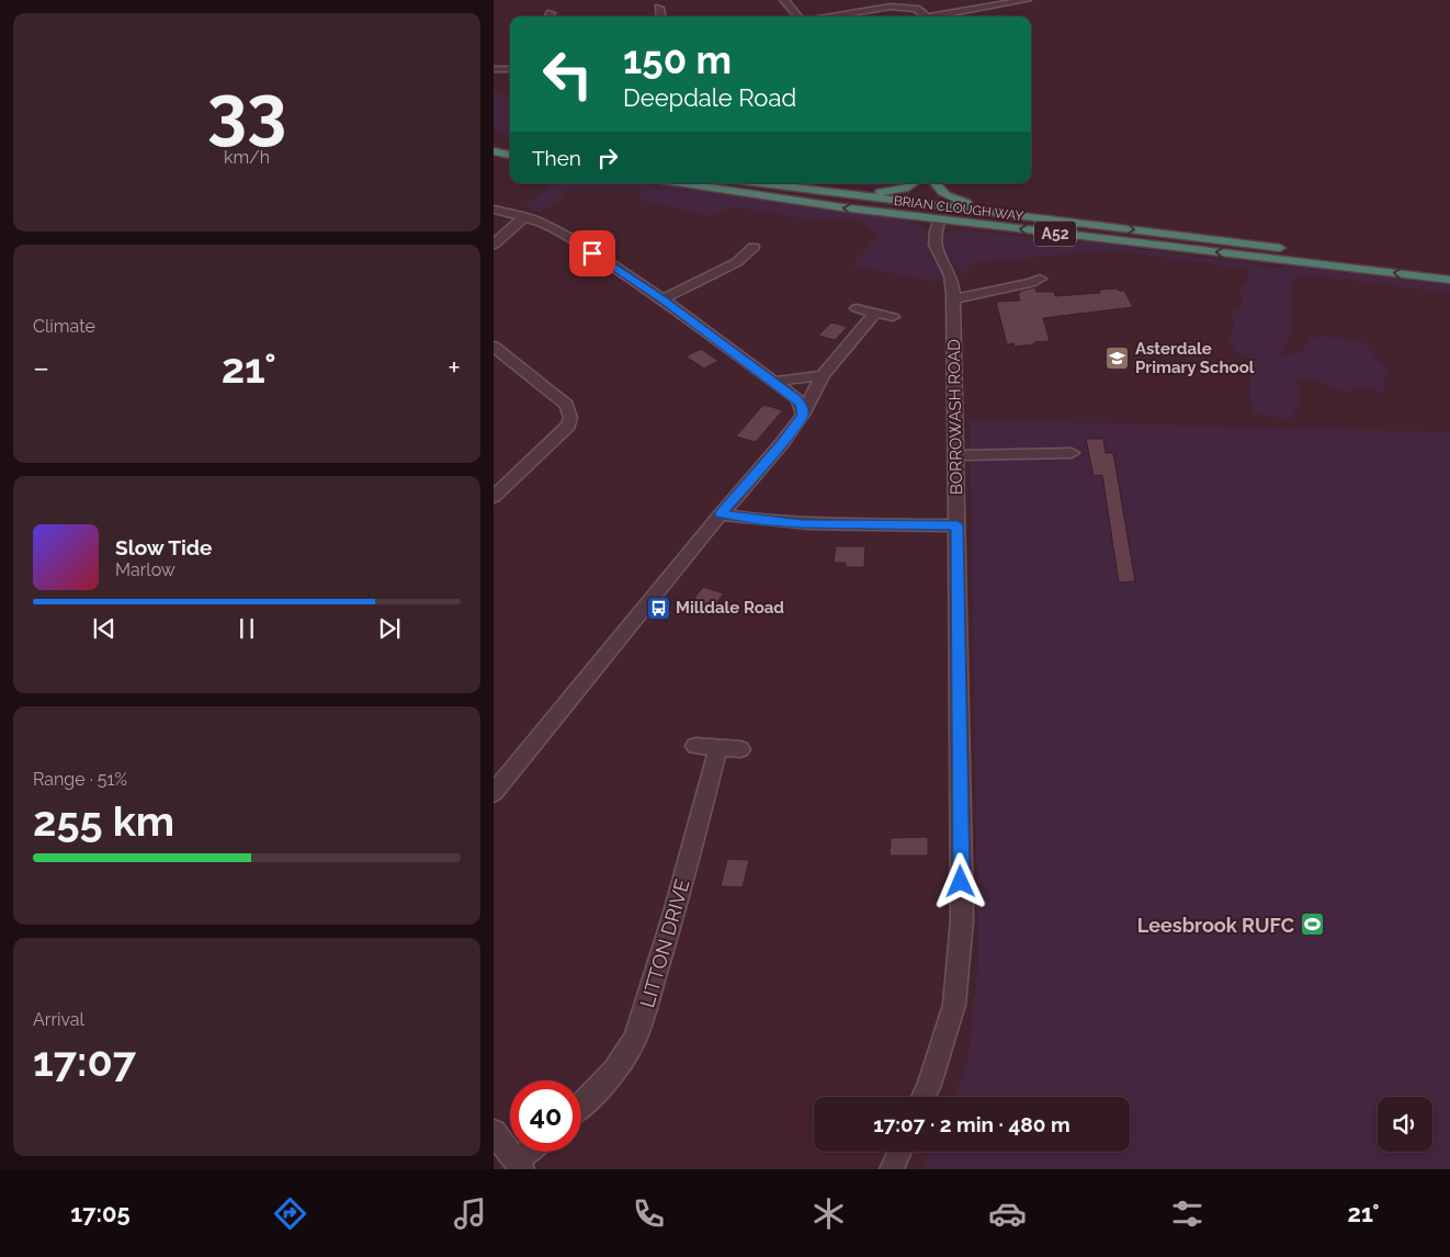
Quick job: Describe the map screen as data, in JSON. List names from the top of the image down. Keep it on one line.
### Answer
{"streets":{"highway":["BRIAN CLOUGH WAY","A52"],"street":["BORROWASH ROAD","LITTON DRIVE"]},"crossings":[["BRIAN CLOUGH WAY","BORROWASH ROAD"]],"places":{"school or university":["Asterdale Primary School"],"bus stop":["Milldale Road"],"sports":["Leesbrook RUFC"]},"page":{"tile":[["33","km/h"],"Climate",["Range · 51%","255 km"],["Arrival","17:07"]],"turn":["150 m","Deepdale Road"],"then":"Then","heat":["−","21°","+"],"song":["Slow Tide","Marlow"],"limit":"40","trip":"17:07 · 2 min · 480 m","tabs":["17:05","21°"]}}
